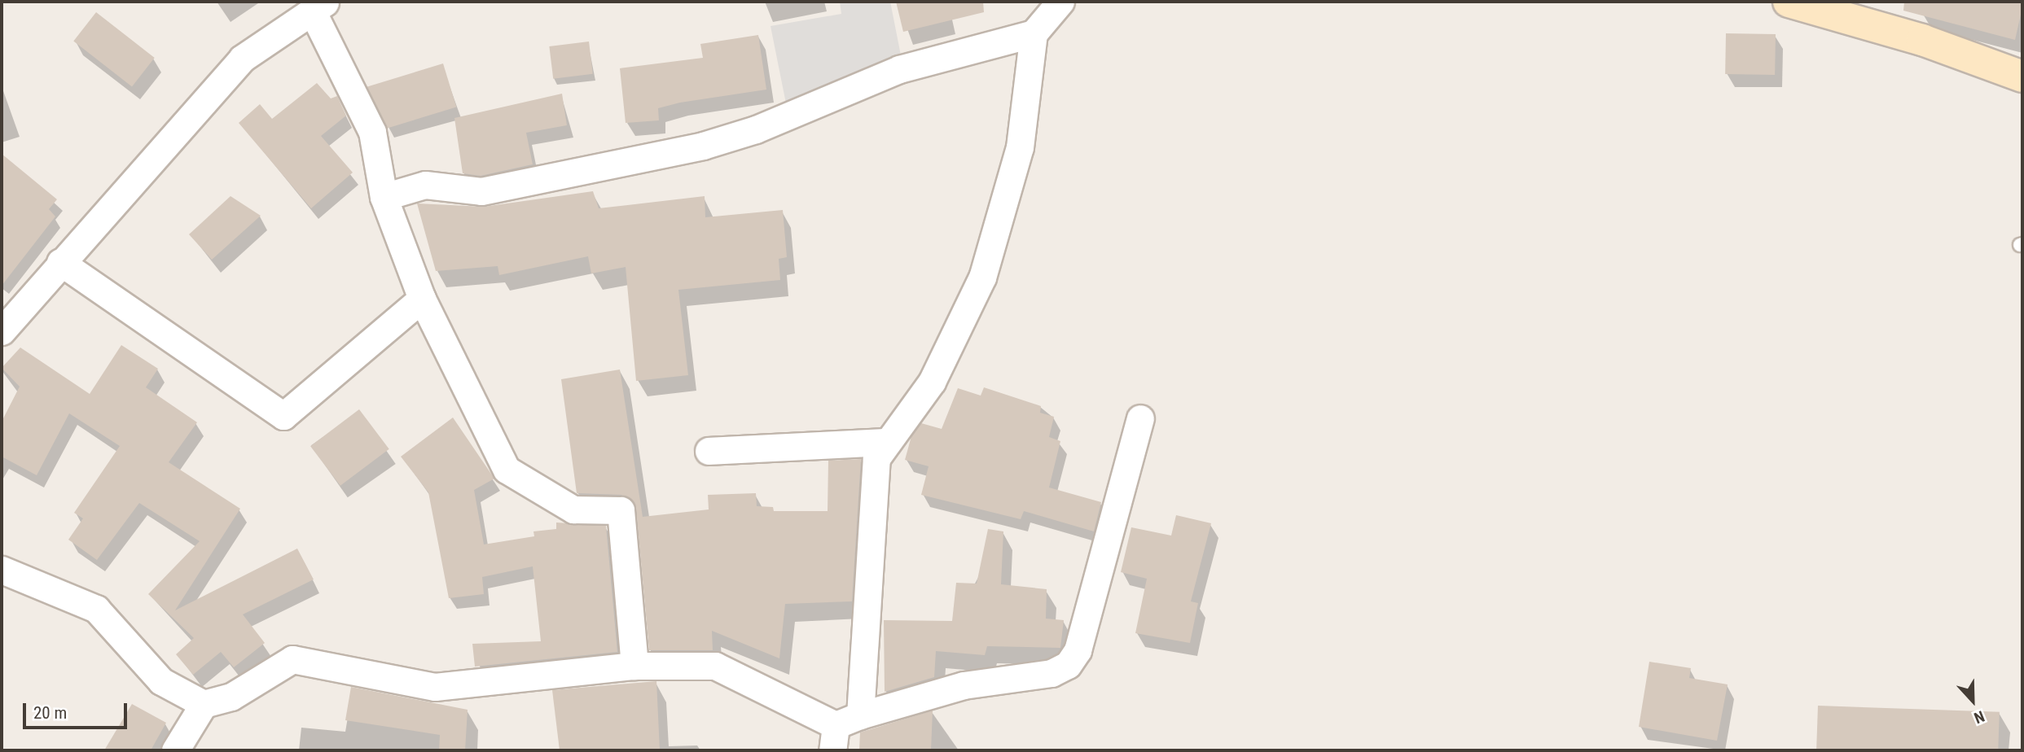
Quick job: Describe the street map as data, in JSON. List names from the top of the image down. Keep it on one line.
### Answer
{"scale_bar":"20 m","north":"bottom"}
